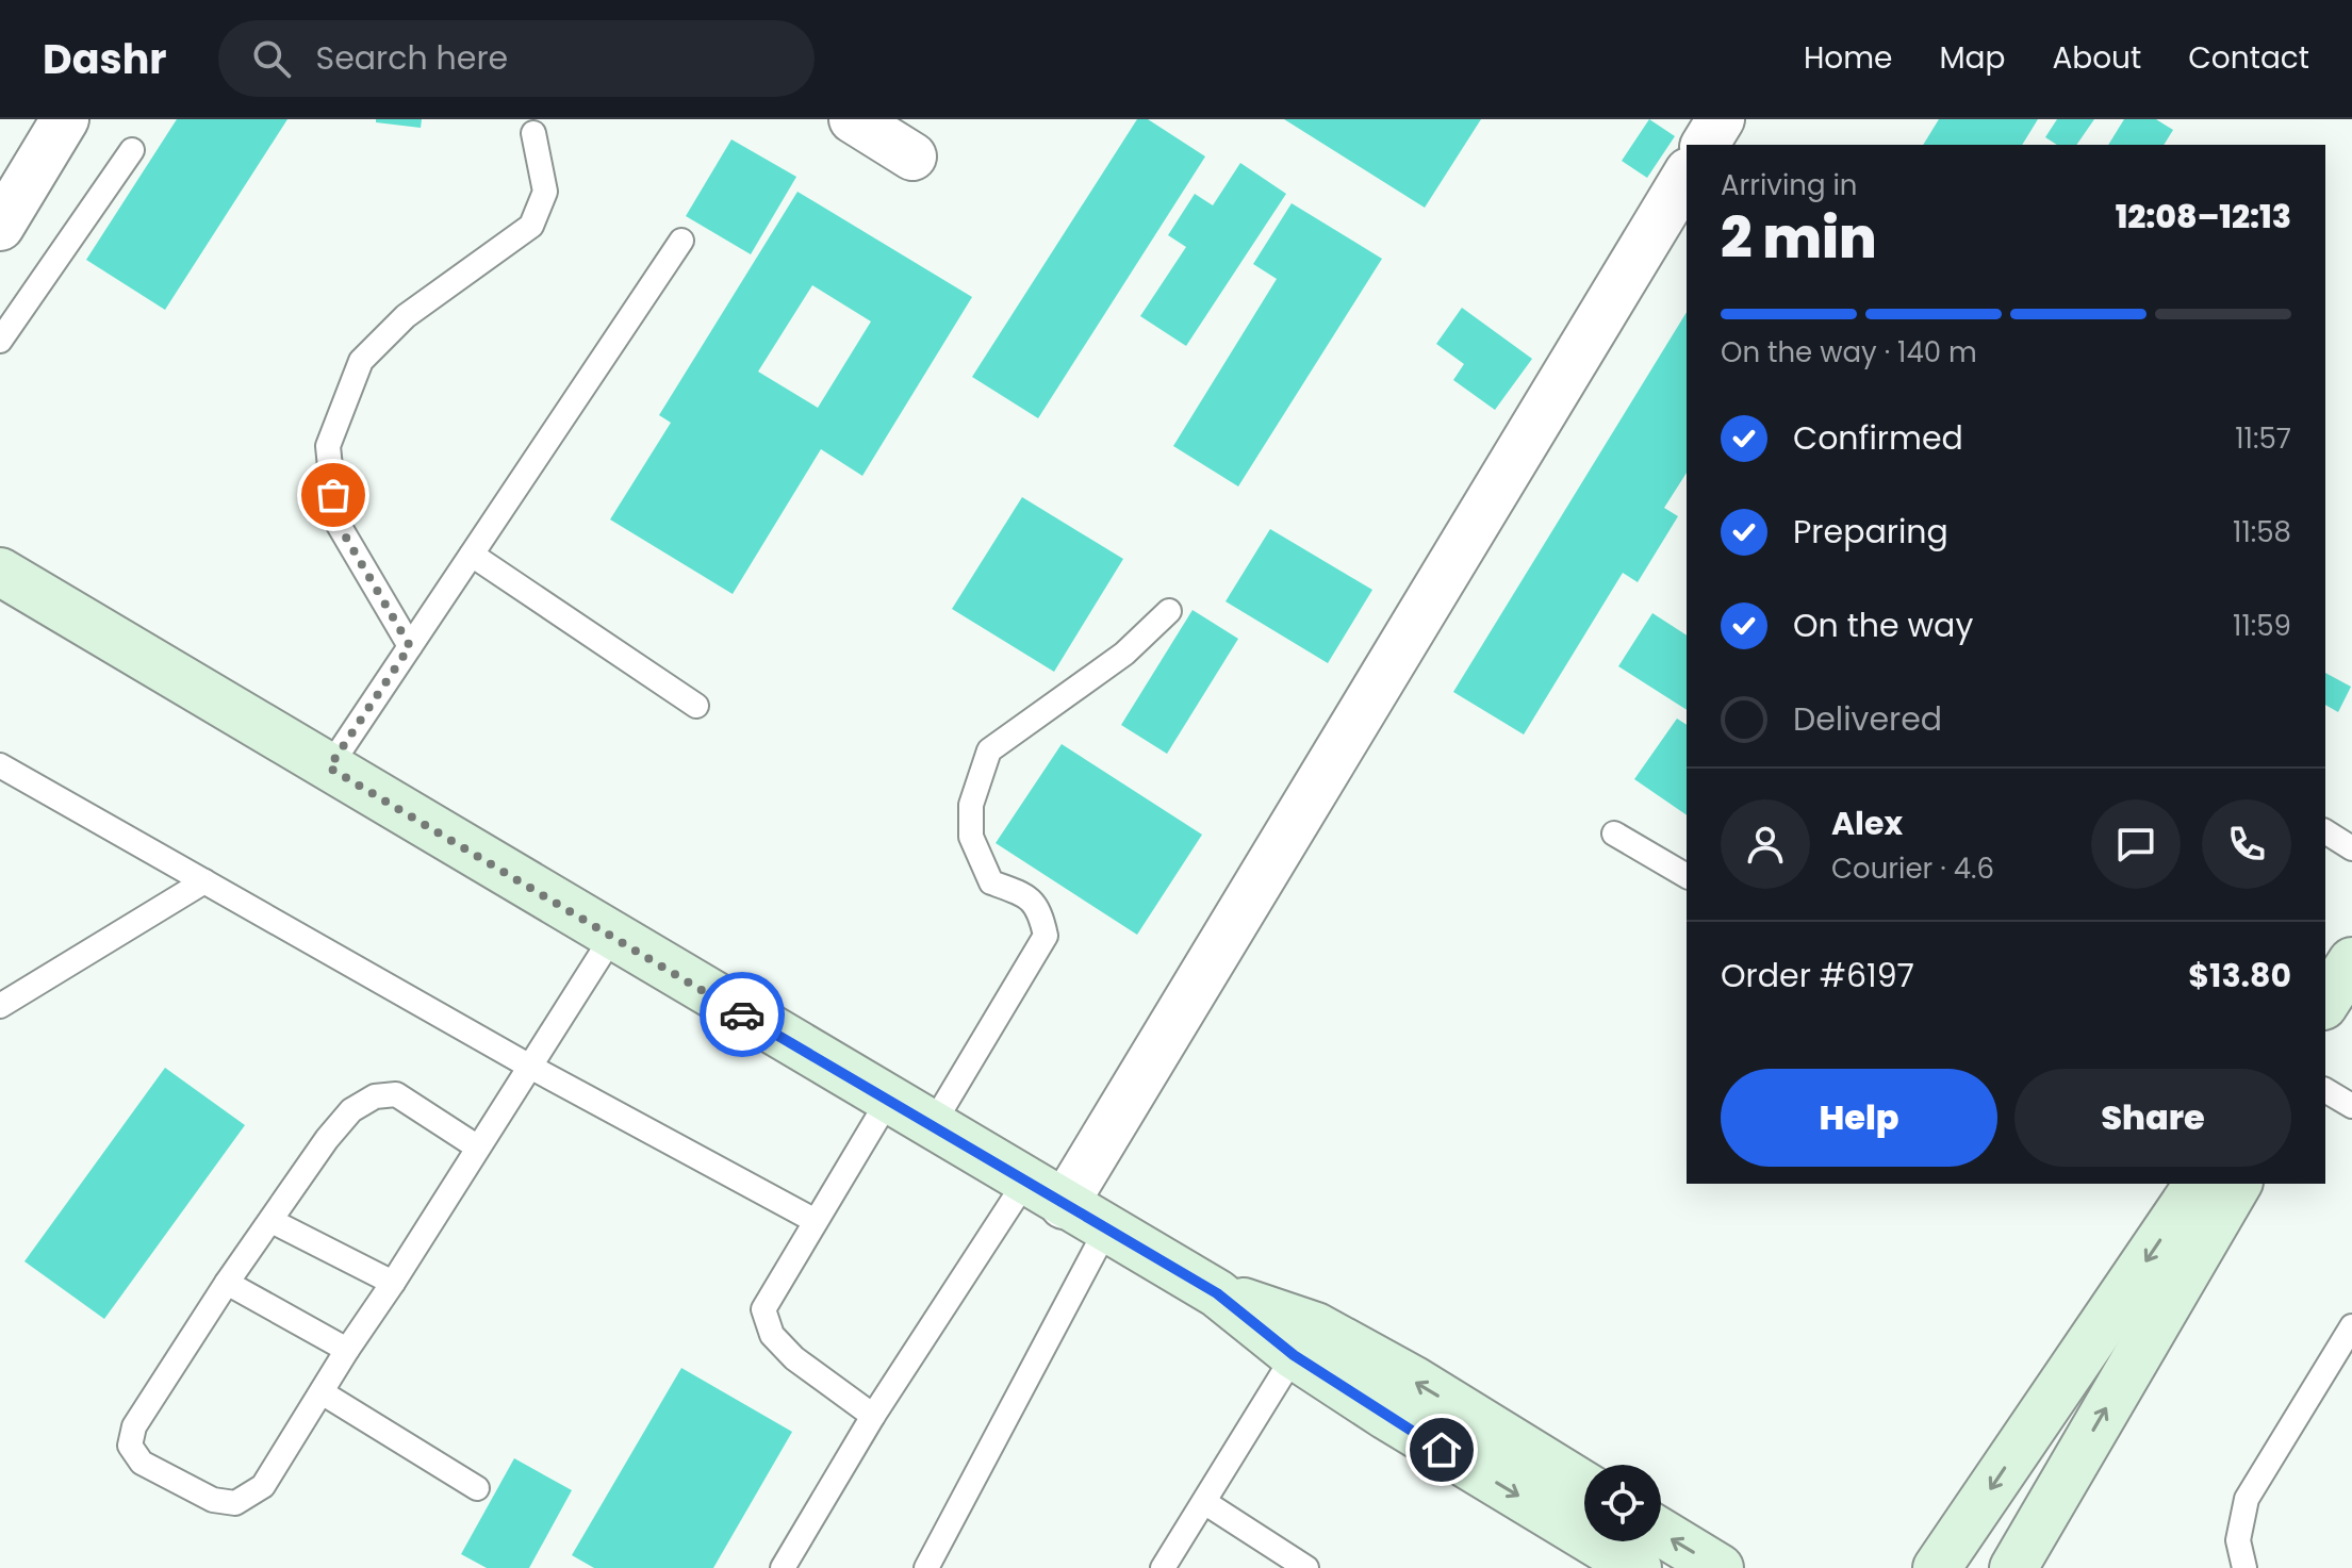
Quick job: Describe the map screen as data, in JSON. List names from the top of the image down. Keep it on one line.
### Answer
{"page":{"header":"Dashr","search":"Search here","nav":["Home","Map","About","Contact"],"heading":["2 min","Arriving in","12:08–12:13"],"panel":["Alex","Courier · 4.6","Order #6197","$13.80"],"bar":"On the way · 140 m","list":[["Confirmed","11:57"],["Preparing","11:58"],["On the way","11:59"],"Delivered"],"buttons":["Help","Share"]}}
